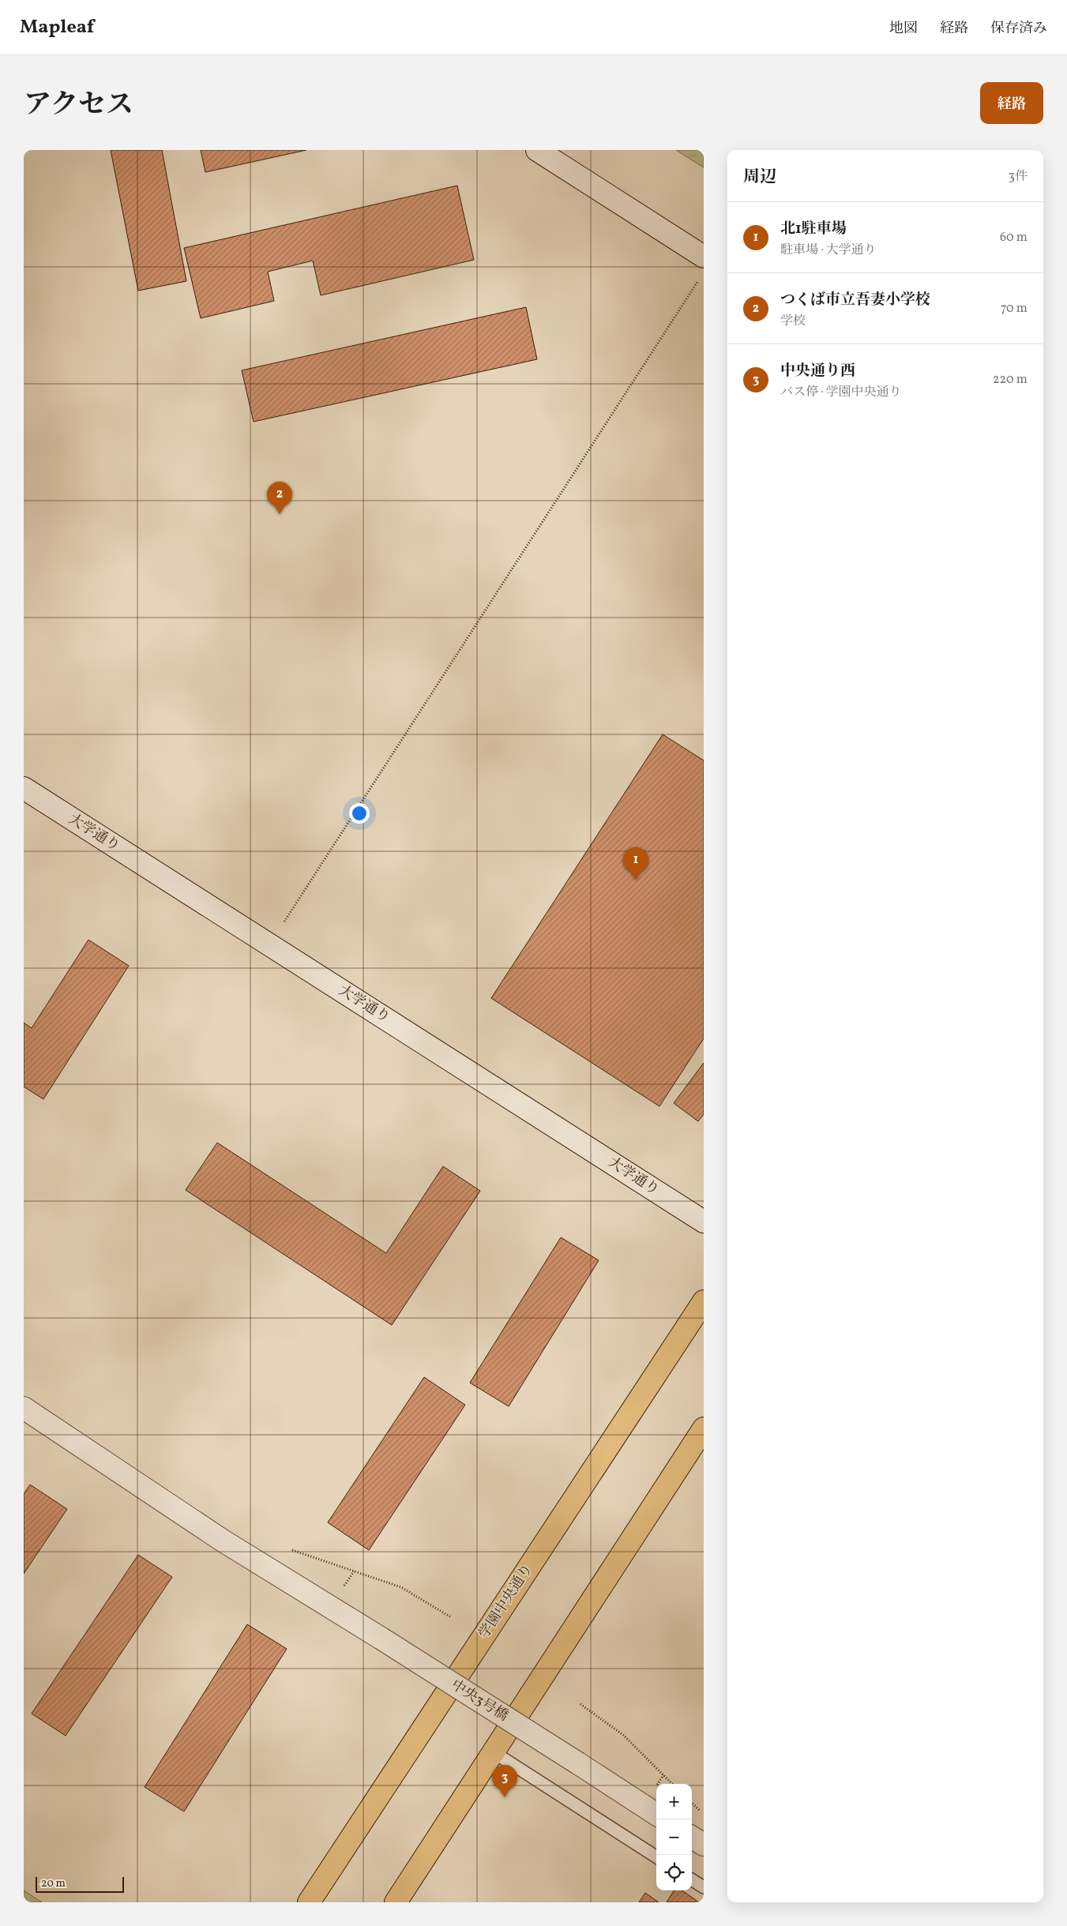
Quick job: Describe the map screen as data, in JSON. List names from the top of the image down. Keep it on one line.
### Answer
{"streets":{"main road":["学園中央通り"],"street":["大学通り","中央3号橋"]},"scale_bar":"20 m","page":{"header":"Mapleaf","nav":["地図","経路","保存済み"],"title":"アクセス","buttons":"経路","heading":["周辺","3件"],"list":[{"mark":"1","name":"北1駐車場","note":"駐車場 · 大学通り","value":"60 m"},{"mark":"2","name":"つくば市立吾妻小学校","note":"学校","value":"70 m"},{"mark":"3","name":"中央通り西","note":"バス停 · 学園中央通り","value":"220 m"}],"pins":["2","1","3"],"map_buttons":["+","−"],"scale":"20 m"}}
